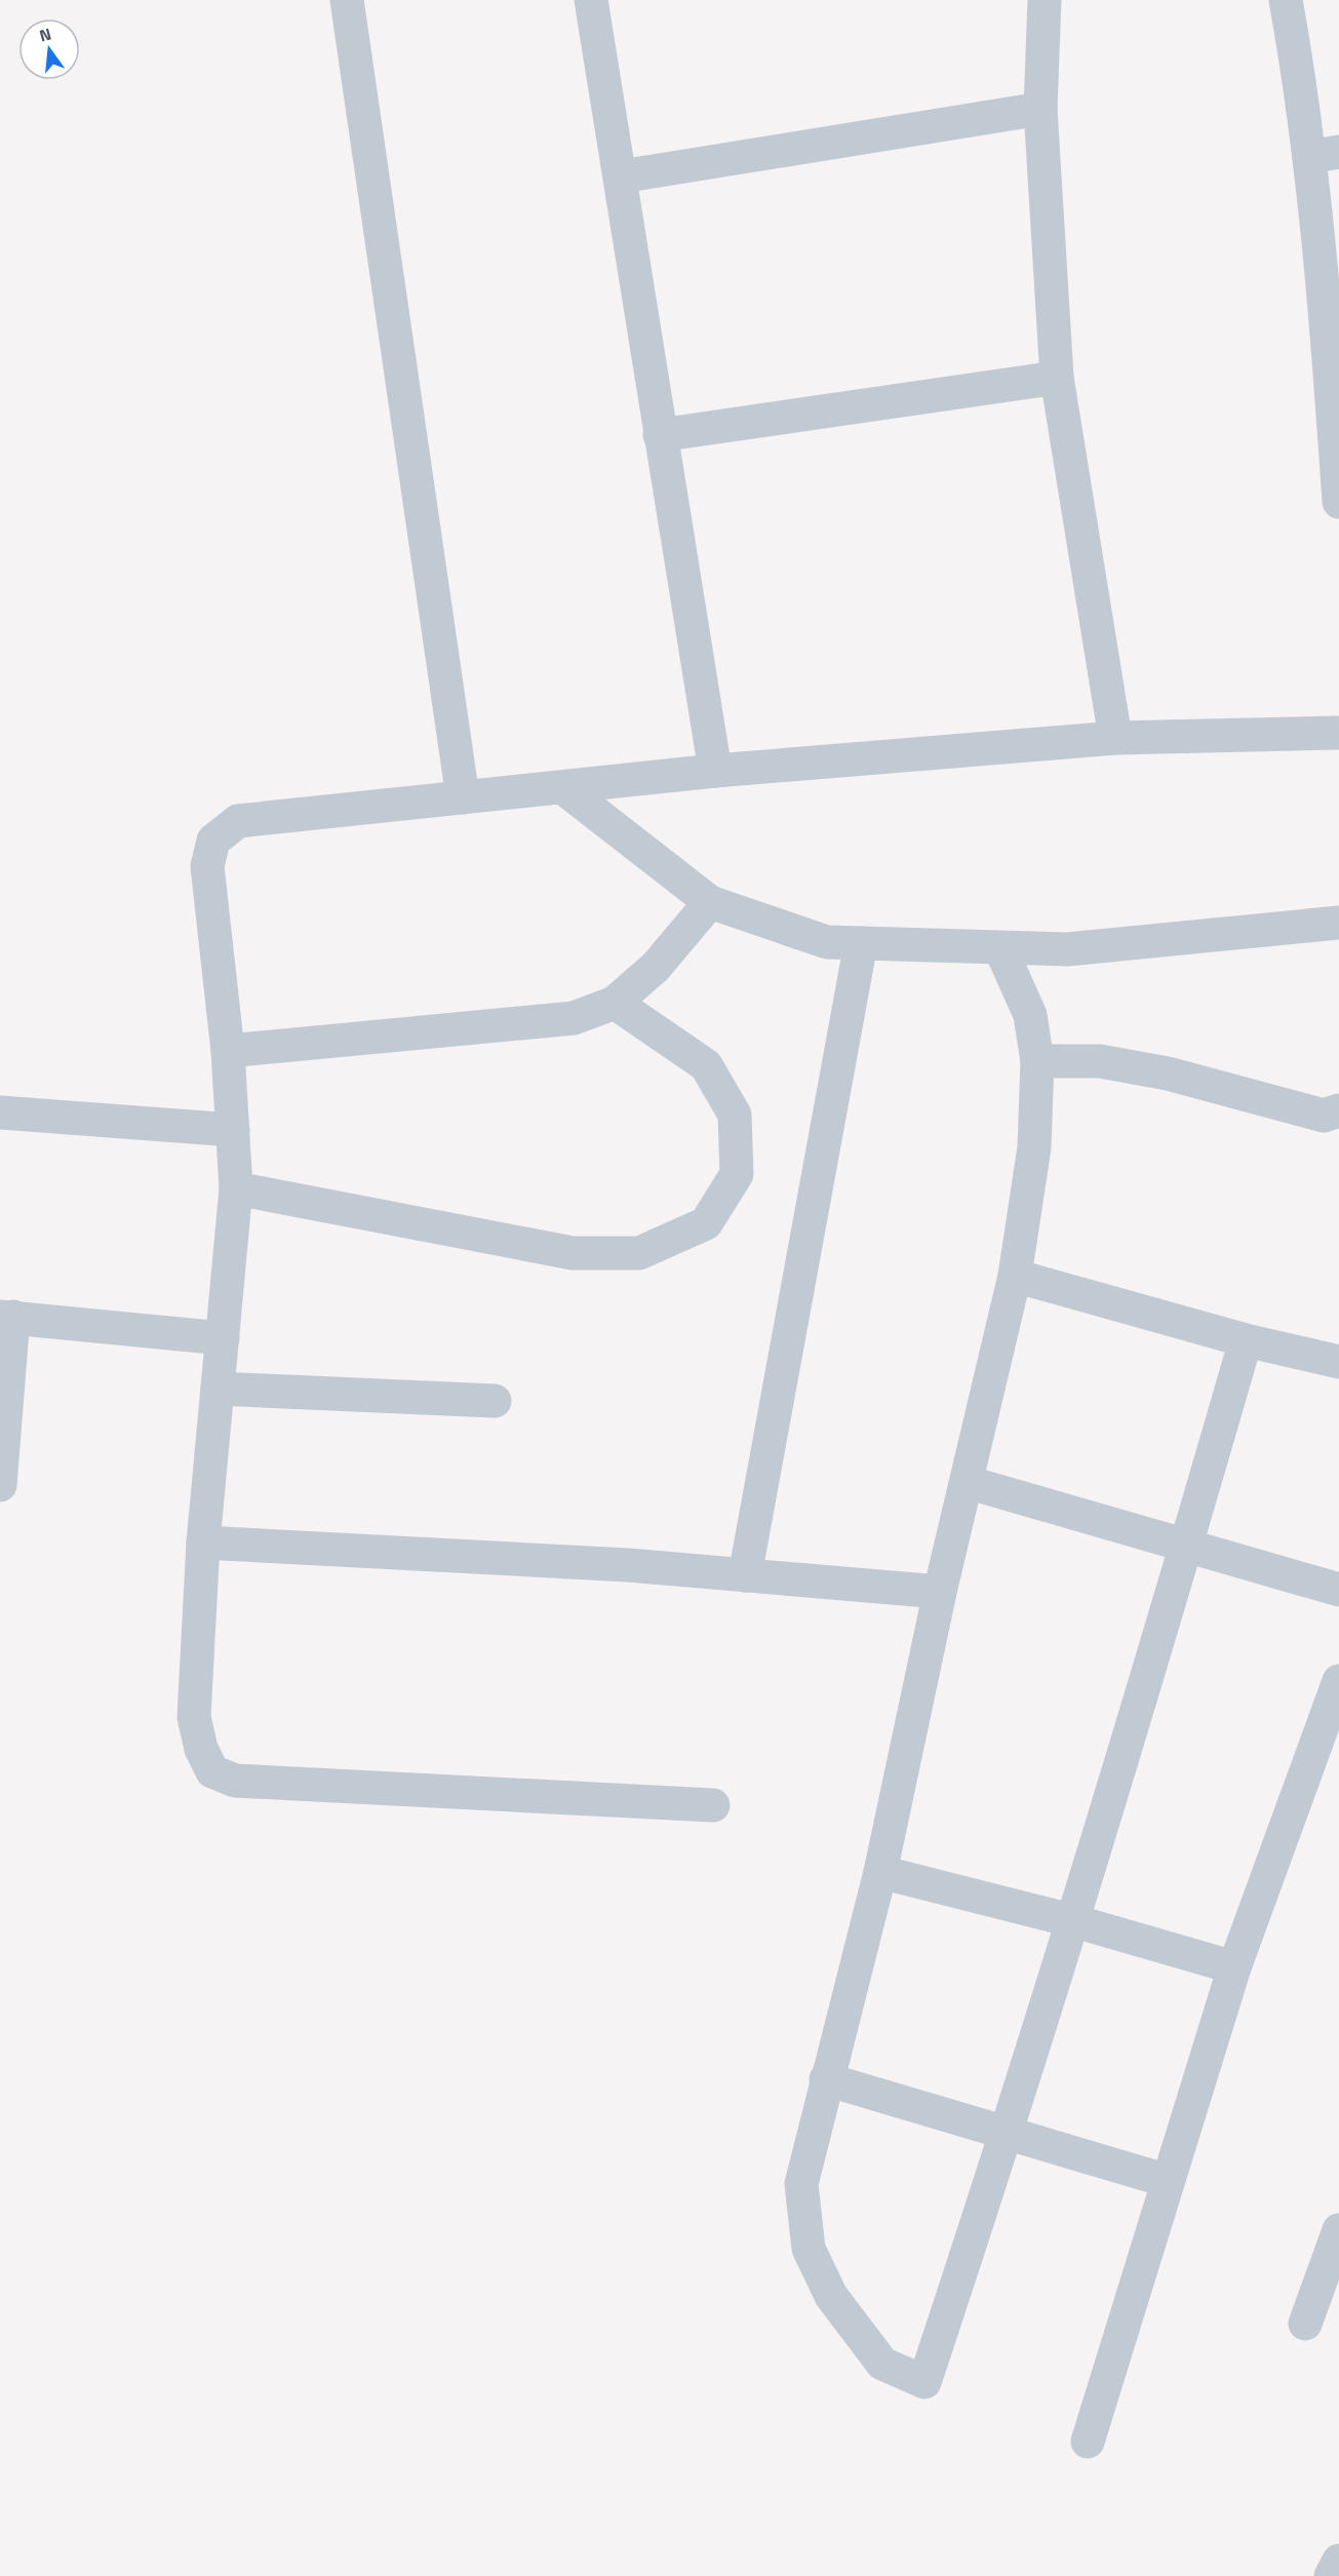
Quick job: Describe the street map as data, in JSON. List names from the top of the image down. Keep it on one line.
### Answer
{"north":"top"}
